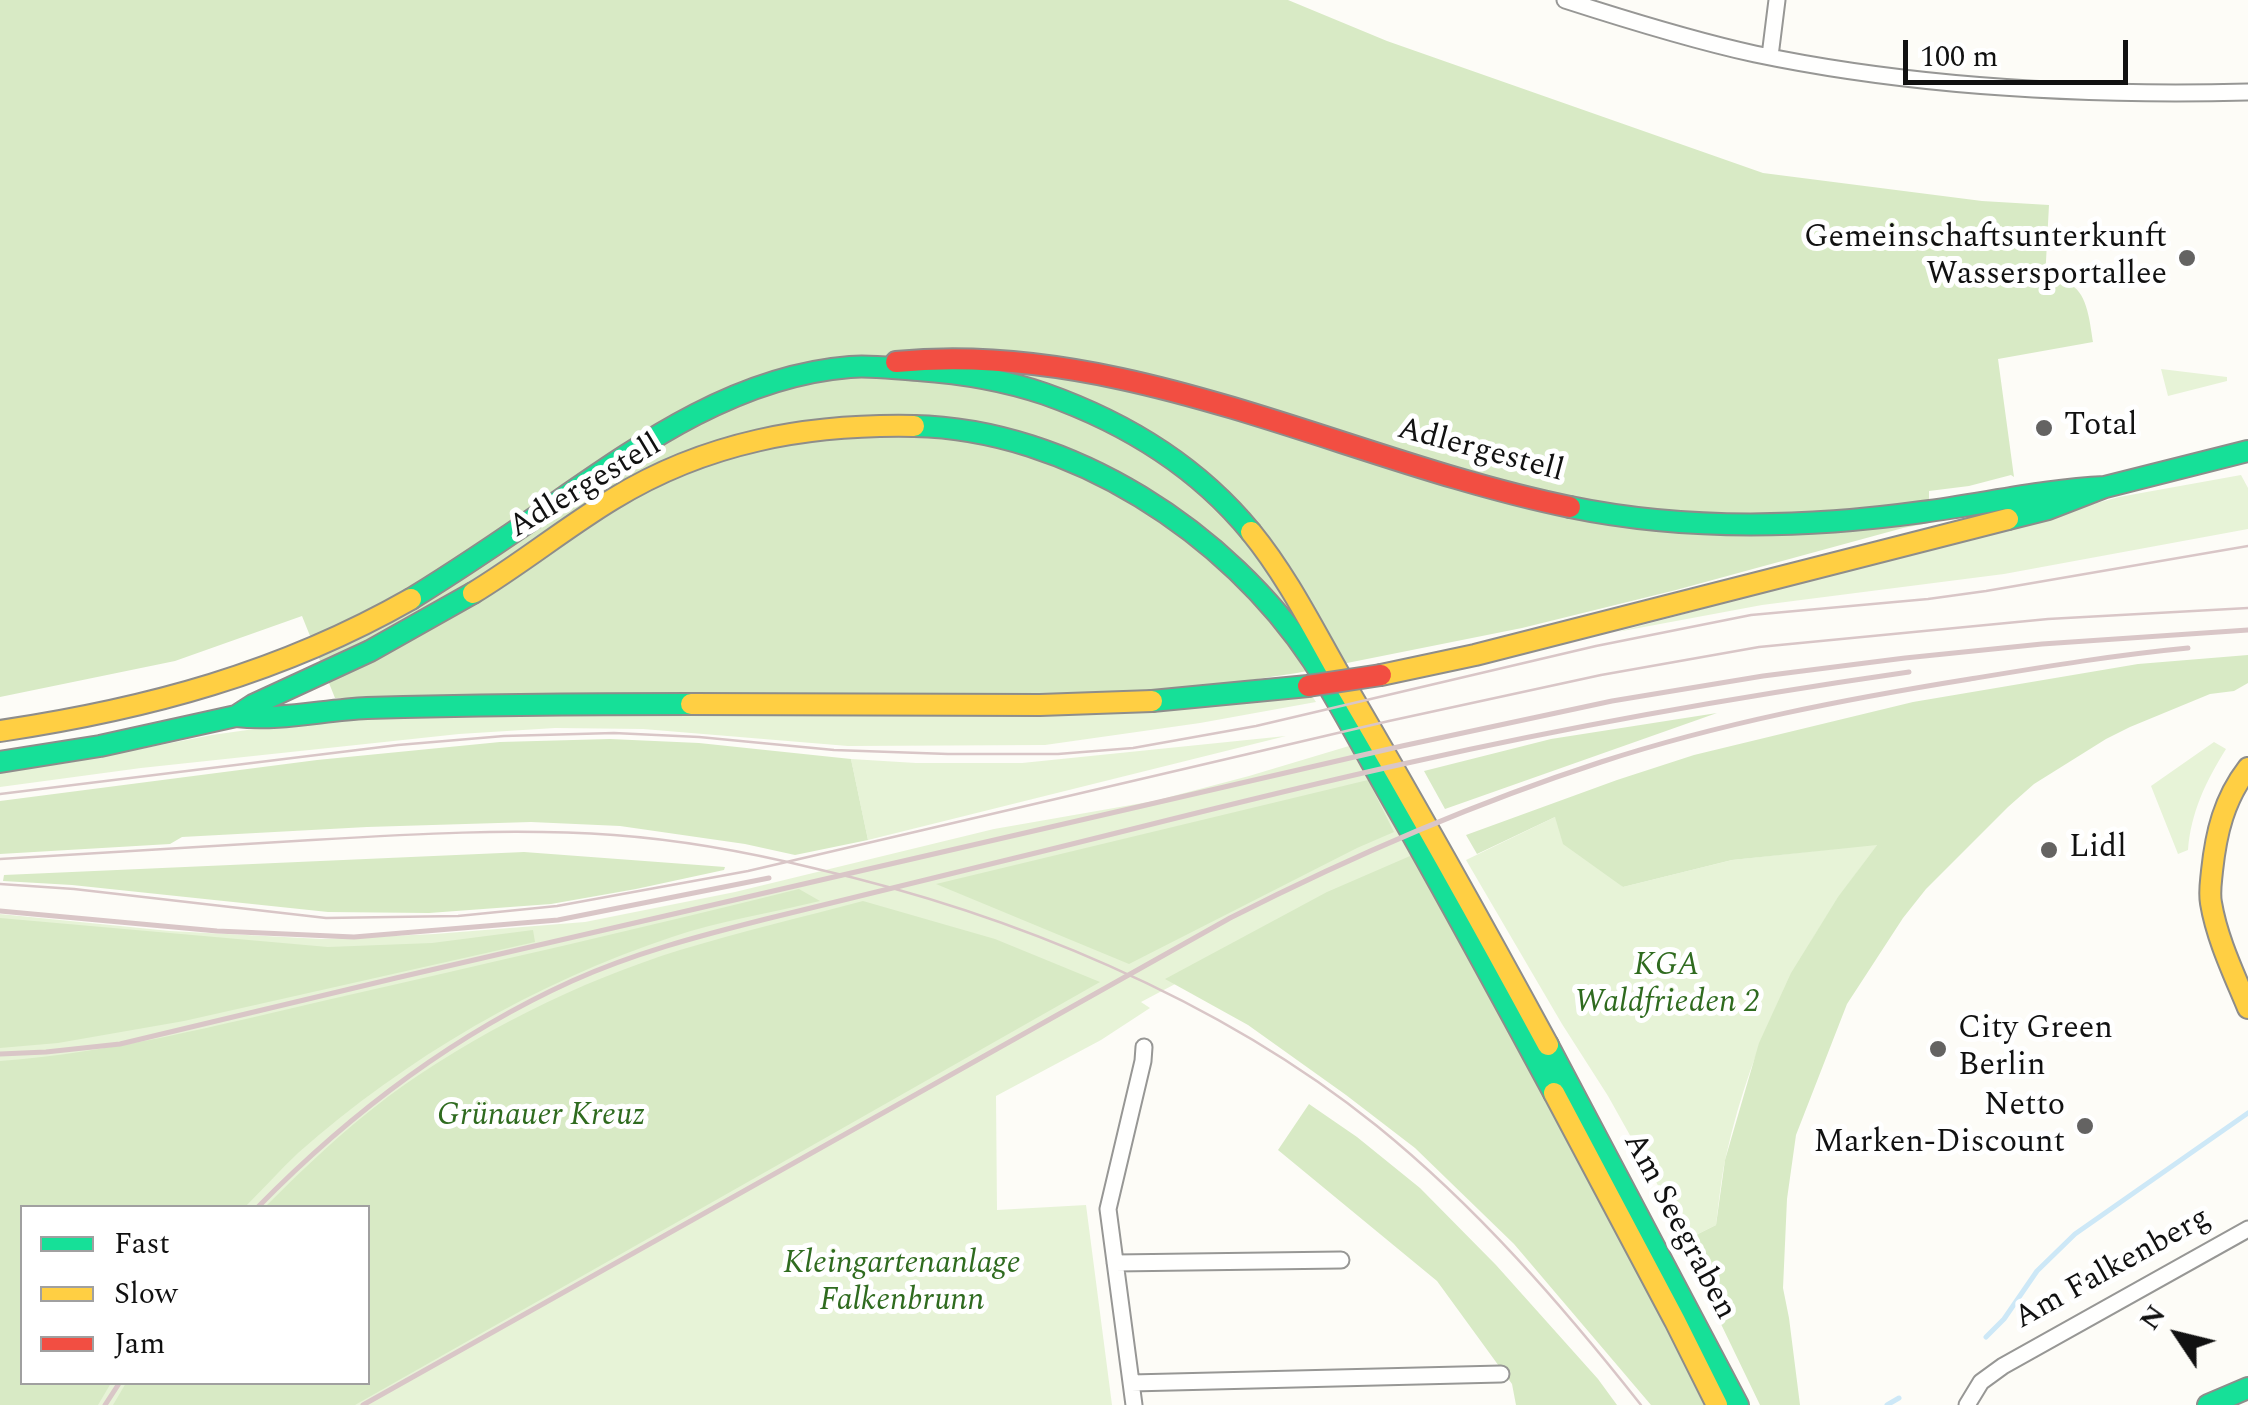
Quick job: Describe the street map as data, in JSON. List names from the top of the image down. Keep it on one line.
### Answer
{"streets":{"main road":["Adlergestell","Am Seegraben"],"street":["Am Falkenberg"]},"crossings":[["Adlergestell","Am Seegraben"]],"parks":["KGA Waldfrieden 2","Grünauer Kreuz","Kleingartenanlage Falkenbrunn"],"places":["Gemeinschaftsunterkunft Wassersportallee","Total","Lidl","City Green Berlin","Netto Marken-Discount"],"legend":["Fast","Slow","Jam"],"scale_bar":"100 m","north":"top left"}
